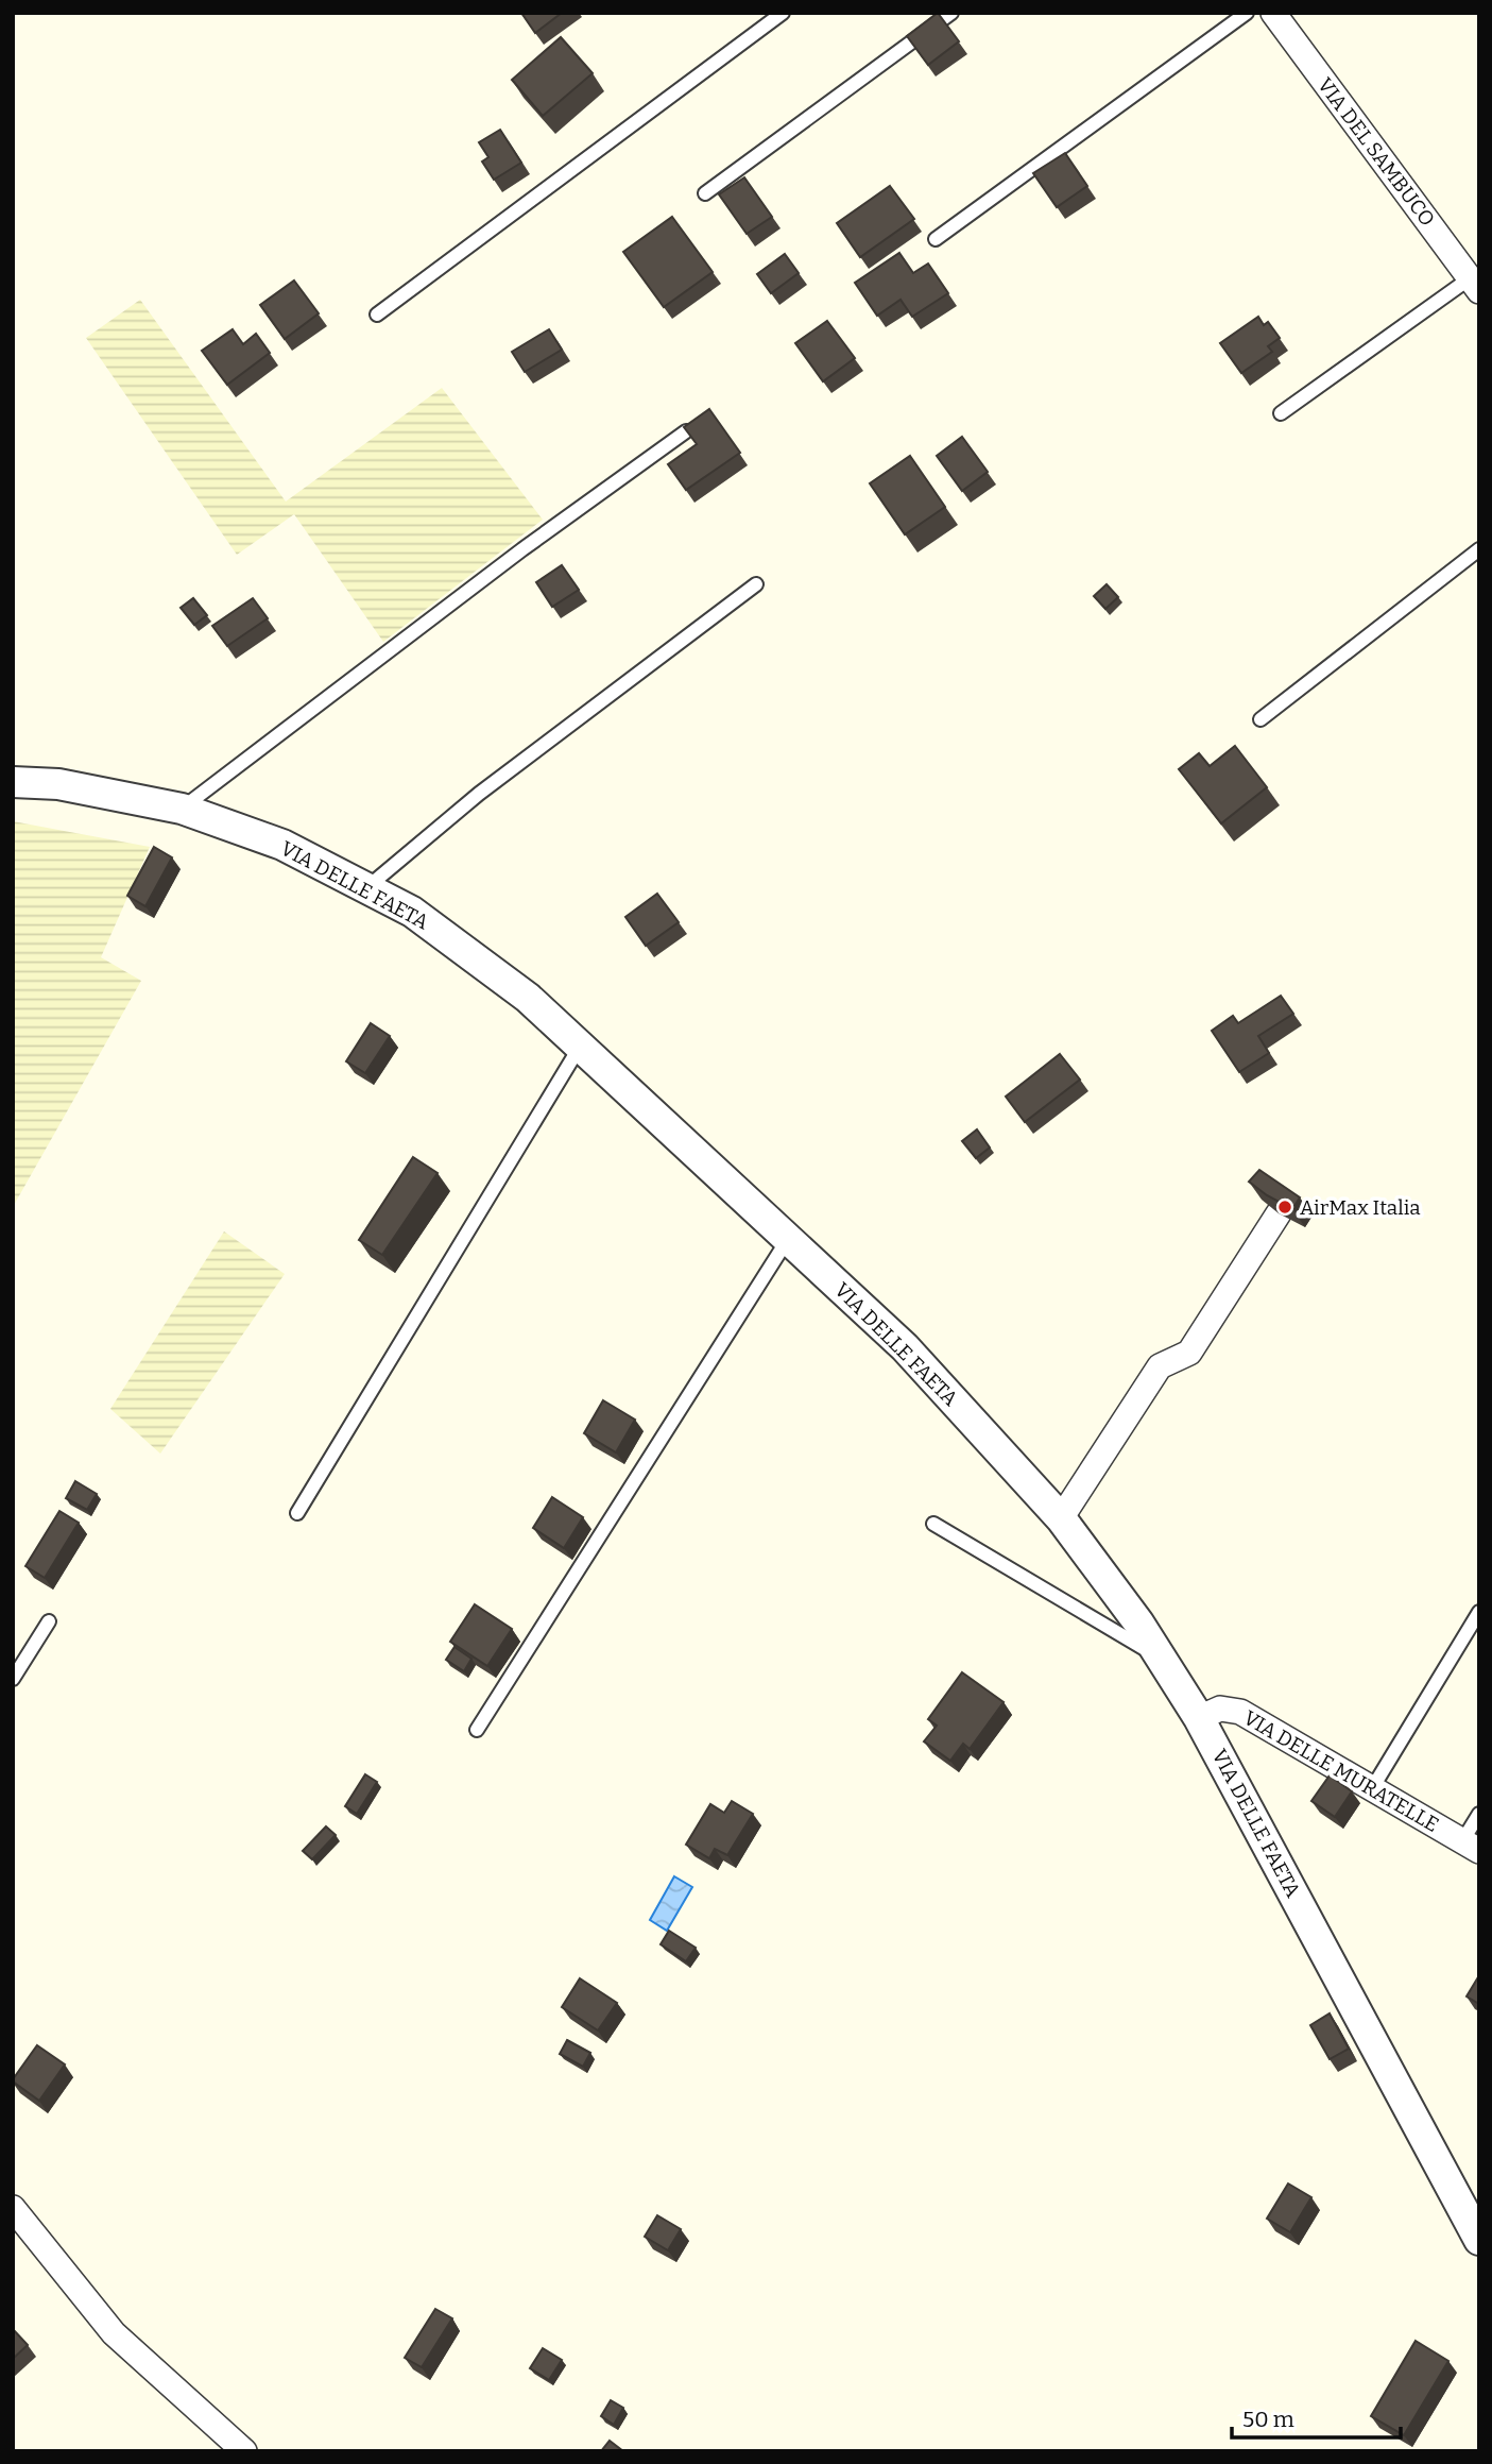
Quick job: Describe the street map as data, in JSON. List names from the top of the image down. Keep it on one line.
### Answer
{"streets":{"street":["VIA DEL SAMBUCO","VIA DELLE FAETA","VIA DELLE MURATELLE"]},"crossings":[["VIA DELLE FAETA","VIA DELLE MURATELLE"]],"places":["AirMax Italia"],"scale_bar":"50 m"}
